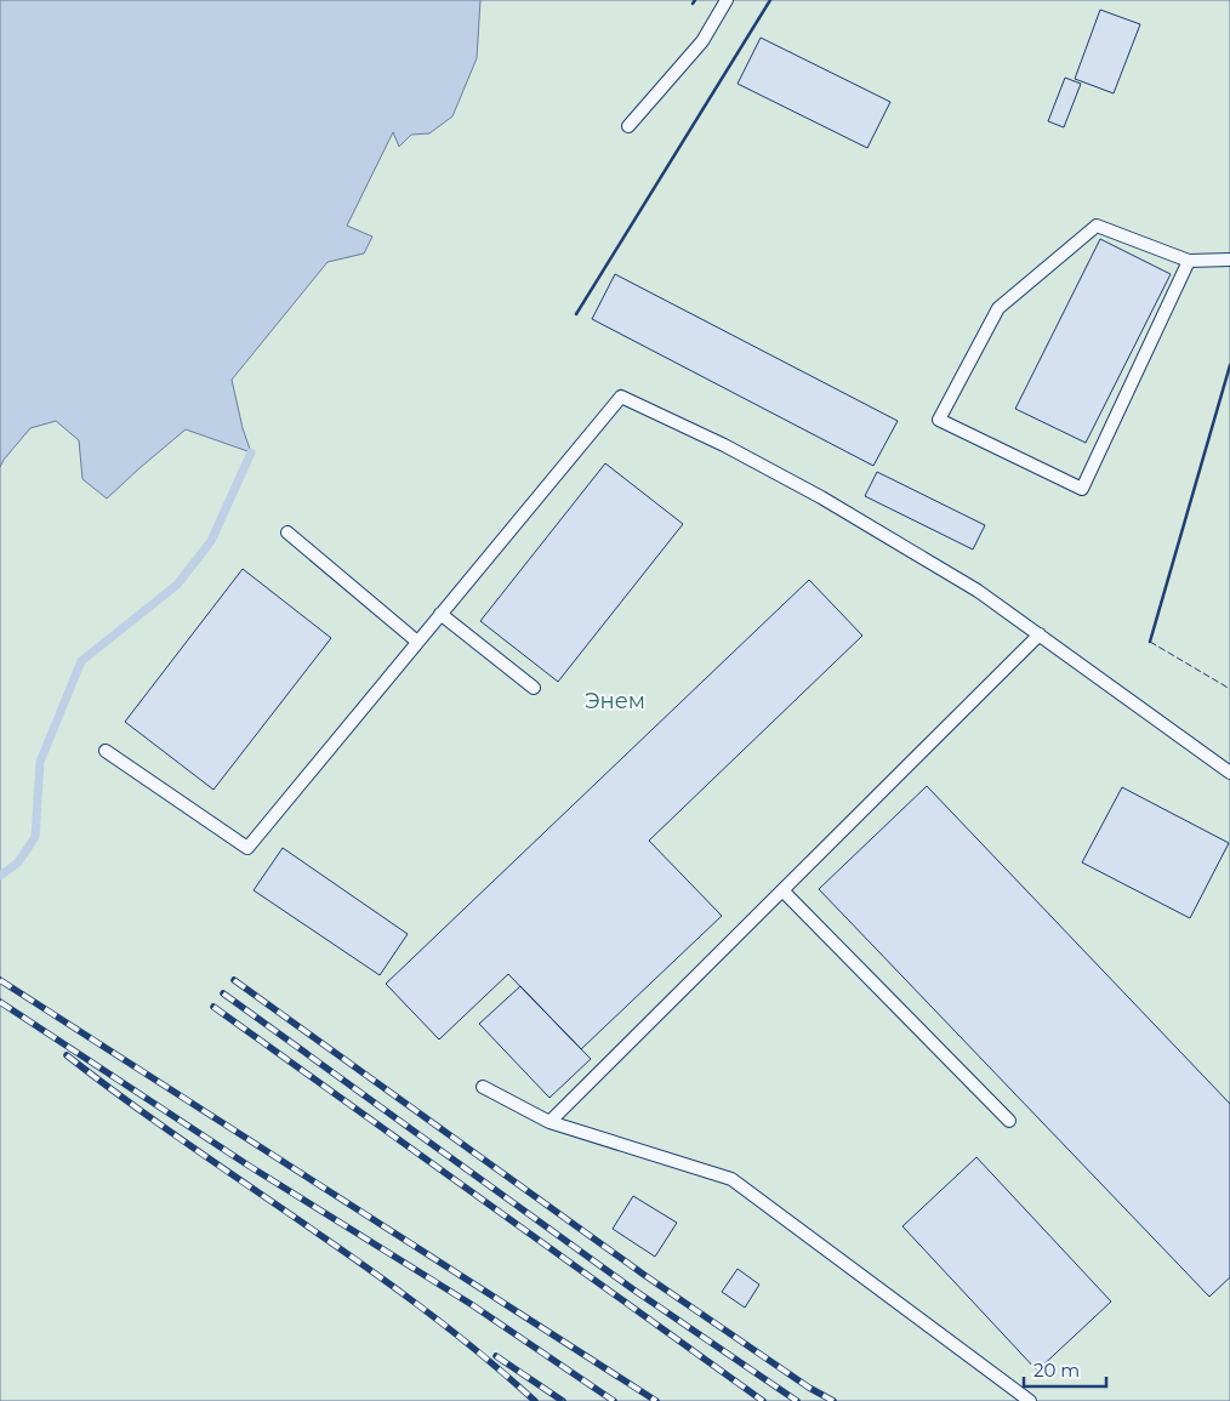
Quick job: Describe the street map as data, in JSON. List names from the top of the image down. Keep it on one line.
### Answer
{"parks":["Энем"],"scale_bar":"20 m"}
